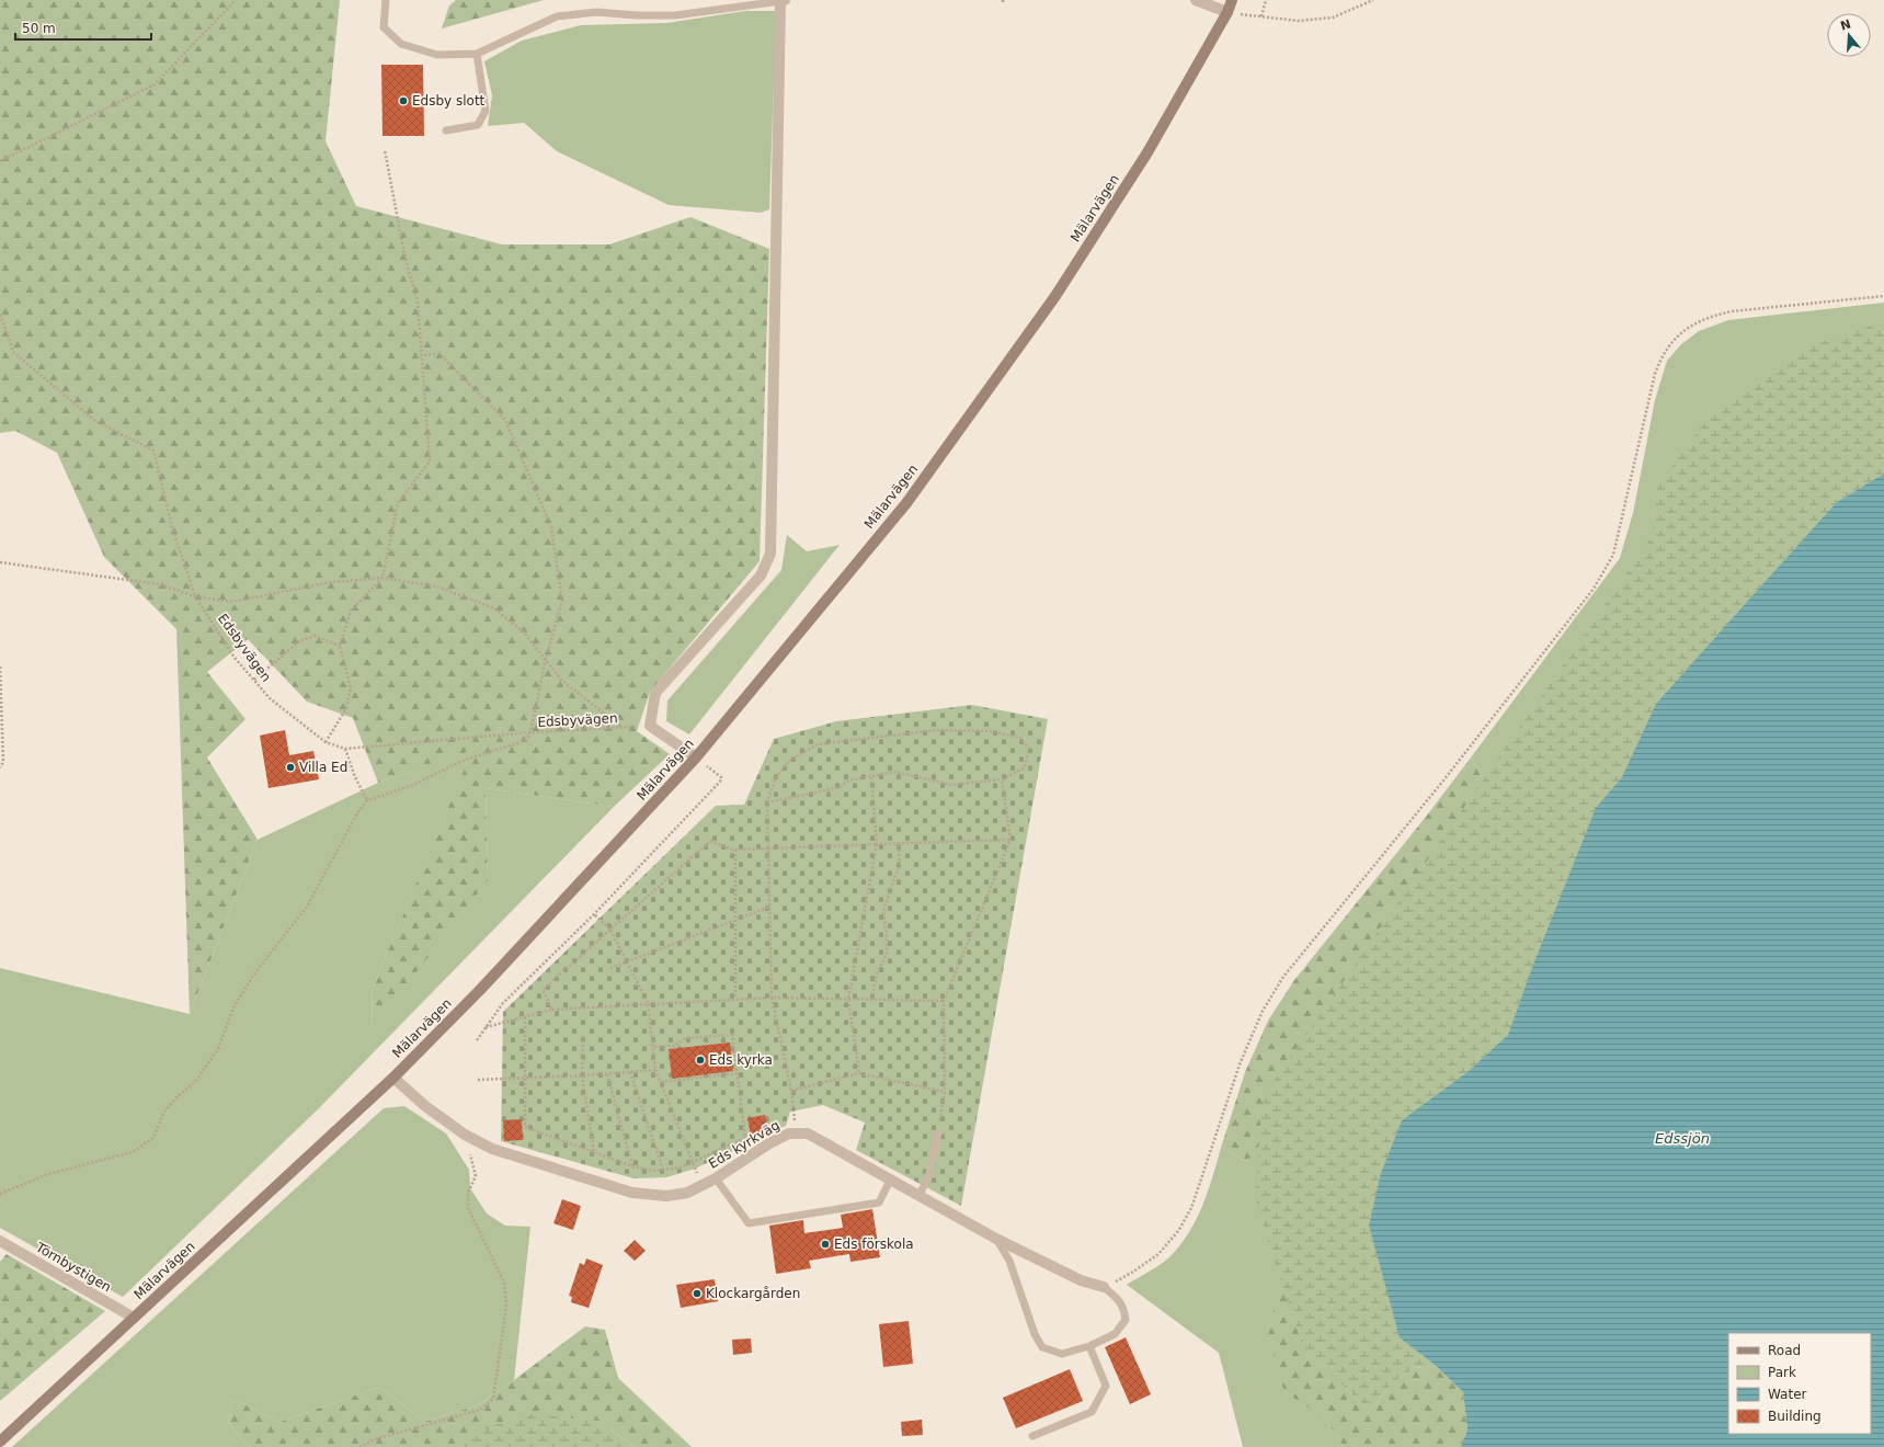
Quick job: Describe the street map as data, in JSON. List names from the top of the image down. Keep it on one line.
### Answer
{"streets":{"main road":["Mälarvägen"],"street":["Eds kyrkväg","Törnbystigen"],"path":["Edsbyvägen"]},"crossings":[["Mälarvägen","Eds kyrkväg"],["Mälarvägen","Törnbystigen"]],"water":["Edssjön"],"places":["Edsby slott","Villa Ed","Eds kyrka","Eds förskola","Klockargården"],"legend":["Road","Park","Water","Building"],"scale_bar":"50 m","north":"top"}
